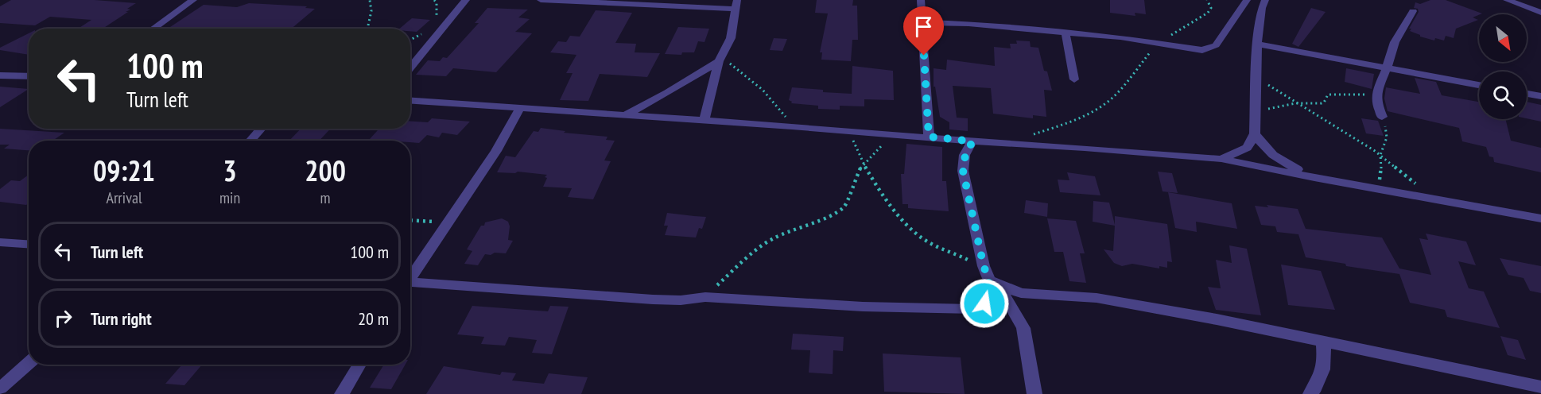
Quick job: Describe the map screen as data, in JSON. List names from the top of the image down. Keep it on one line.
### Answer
{"north":"bottom right","page":{"turn":["100 m","Turn left"],"eta":["09:21","Arrival","3","min","200","m"],"list":[{"name":"Turn left","value":"100 m"},{"name":"Turn right","value":"20 m"}]}}
